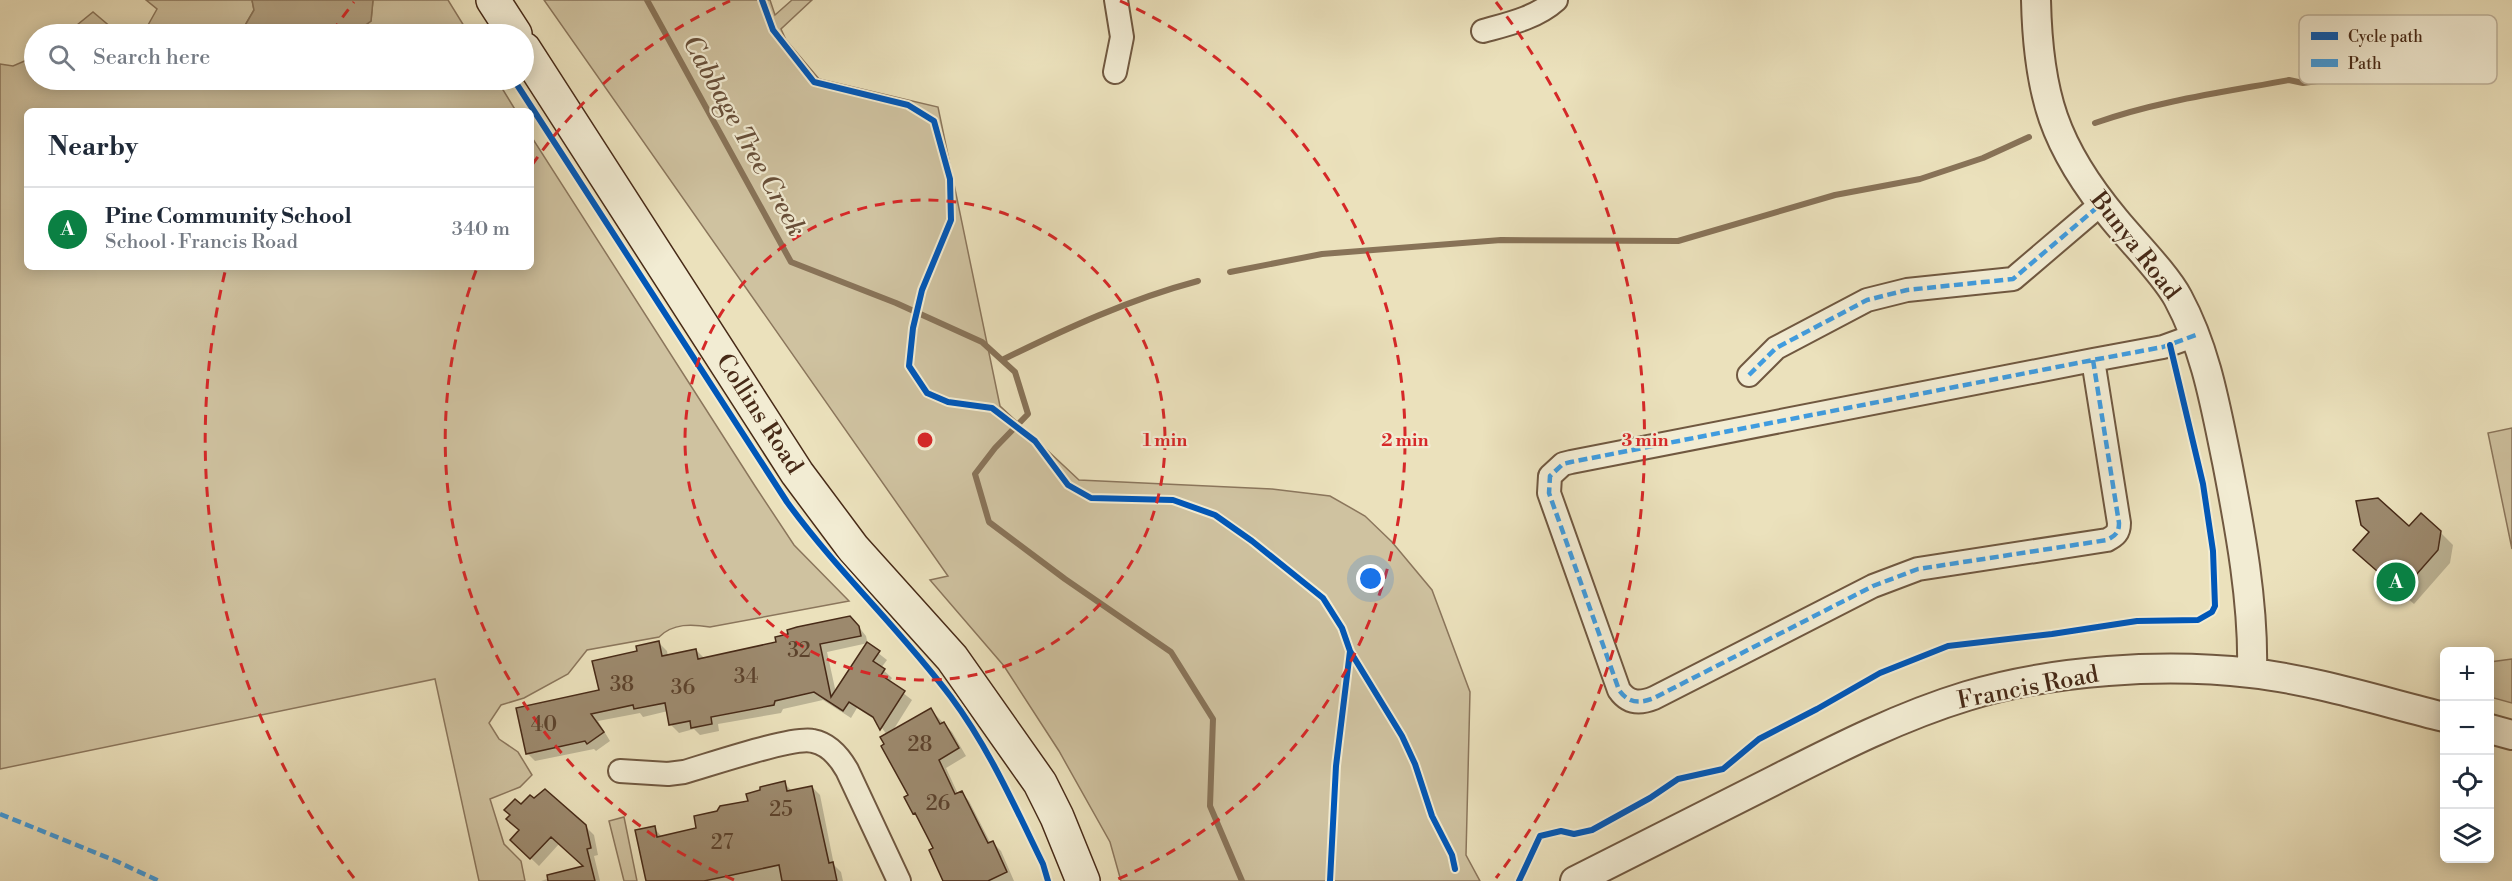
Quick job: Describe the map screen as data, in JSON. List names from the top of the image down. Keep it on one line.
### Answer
{"streets":{"main road":["Collins Road"],"street":["Bunya Road","Francis Road"]},"crossings":[["Bunya Road","Francis Road"]],"water":["Cabbage Tree Creek"],"house_numbers":["32","34","38","36","40","28","26","25","27"],"legend":["Cycle path","Path"],"page":{"search":"Search here","heading":"Nearby","list":[{"mark":"A","name":"Pine Community School","note":"School · Francis Road","value":"340 m"}],"pins":"A","map_buttons":["+","−"]},"rings":["1 min","2 min","3 min"]}
